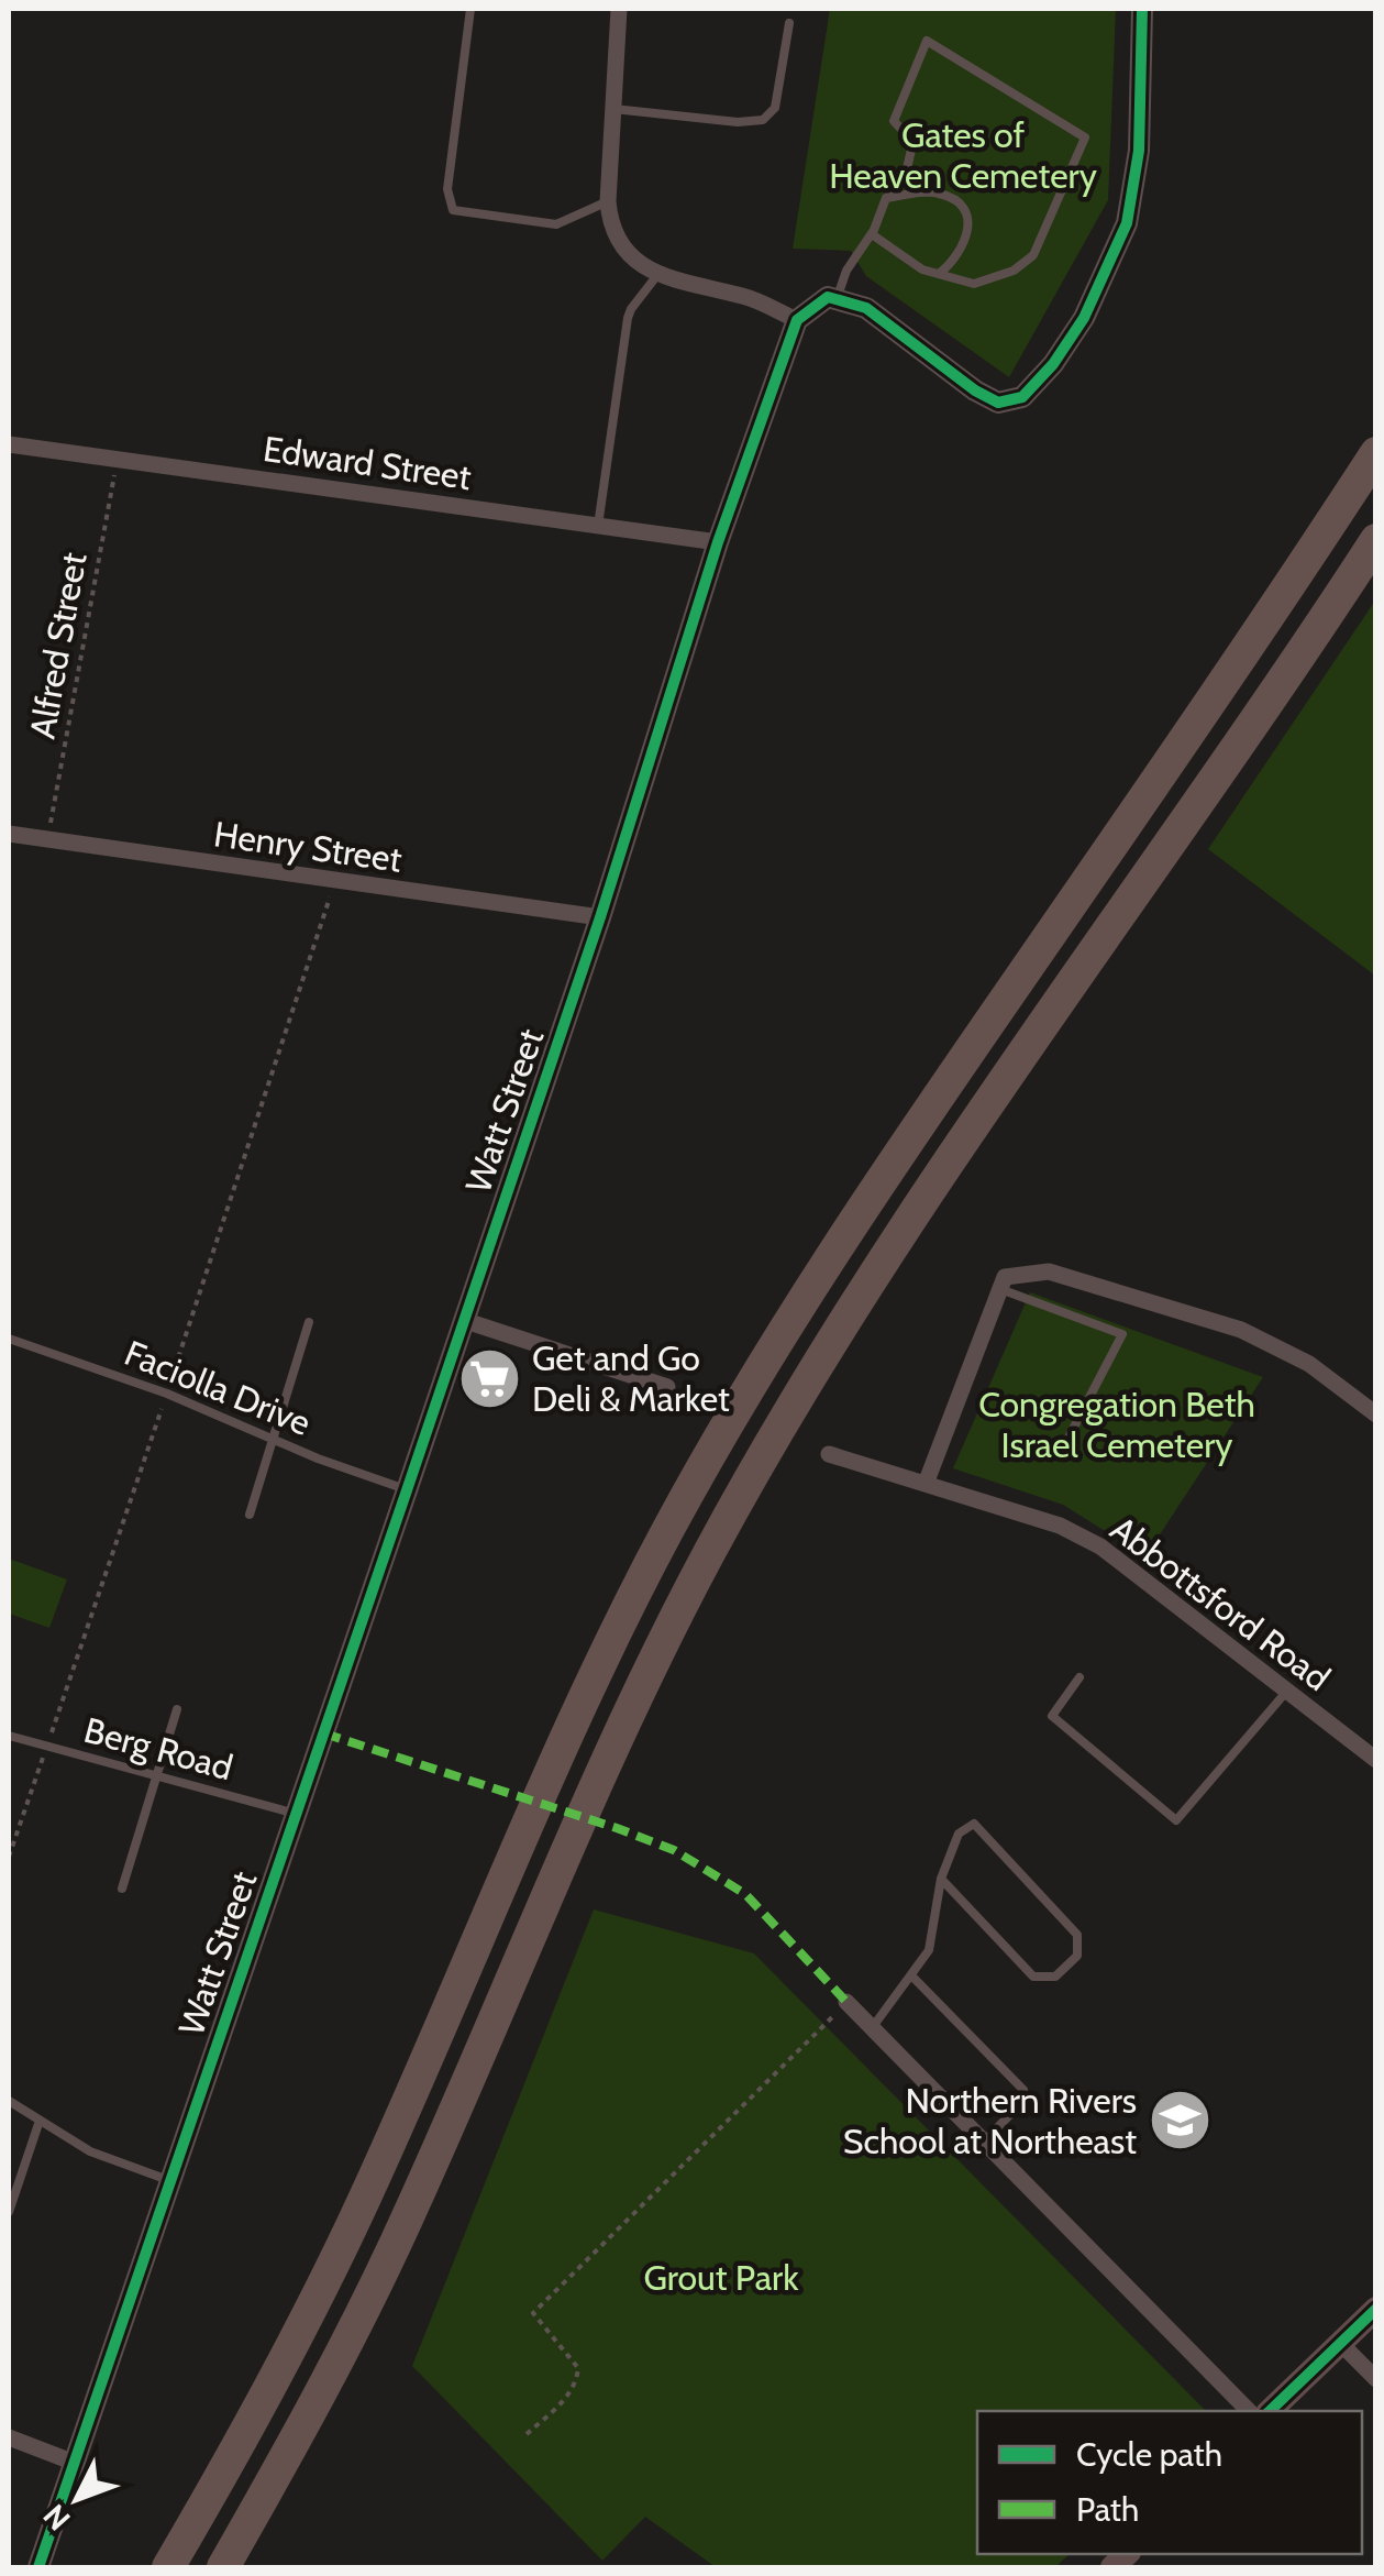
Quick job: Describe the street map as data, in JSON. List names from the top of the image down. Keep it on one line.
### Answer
{"streets":{"street":["Edward Street","Henry Street","Watt Street","Abbottsford Road"],"lane":["Faciolla Drive","Berg Road"],"path":["Alfred Street"]},"crossings":[["Edward Street","Alfred Street"],["Edward Street","Watt Street"],["Alfred Street","Henry Street"],["Henry Street","Watt Street"],["Watt Street","Faciolla Drive"],["Watt Street","Berg Road"]],"parks":["Gates of Heaven Cemetery","Congregation Beth Israel Cemetery","Grout Park"],"places":{"supermarket":["Get and Go Deli & Market"],"school or university":["Northern Rivers School at Northeast"]},"legend":["Cycle path","Path"],"north":"bottom left"}
